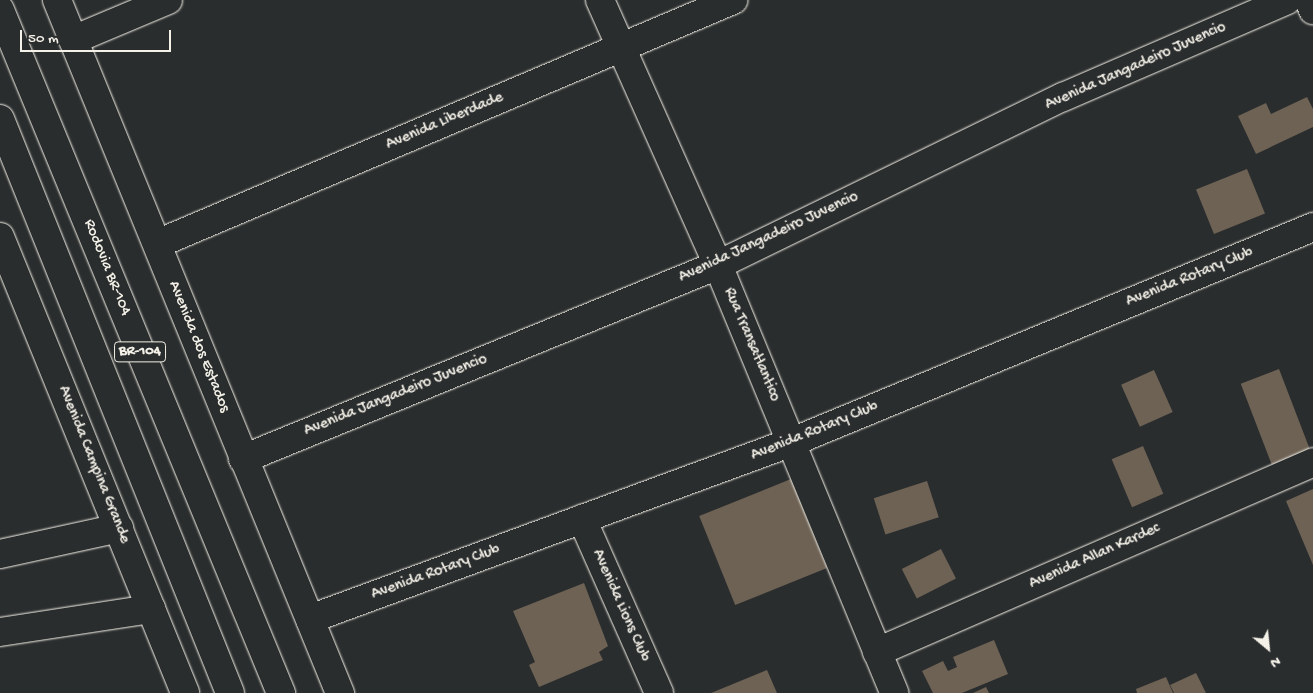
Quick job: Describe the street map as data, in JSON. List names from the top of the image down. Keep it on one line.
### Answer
{"streets":{"main road":["Avenida Jangadeiro Juvencio","Avenida Liberdade","Rodovia BR-104","Avenida Rotary Club","Rua Transatlantico","Avenida dos Estados","BR-104","Avenida Campina Grande","Avenida Allan Kardec","Avenida Lions Club"]},"crossings":[["Avenida Jangadeiro Juvencio","Rua Transatlantico"],["Avenida Jangadeiro Juvencio","Avenida dos Estados"],["Avenida Liberdade","Rua Transatlantico"],["Avenida Liberdade","Avenida dos Estados"],["Avenida Rotary Club","Rua Transatlantico"],["Avenida Rotary Club","Avenida dos Estados"],["Avenida Rotary Club","Avenida Lions Club"],["Rua Transatlantico","Avenida Allan Kardec"]],"scale_bar":"50 m","north":"bottom right"}
